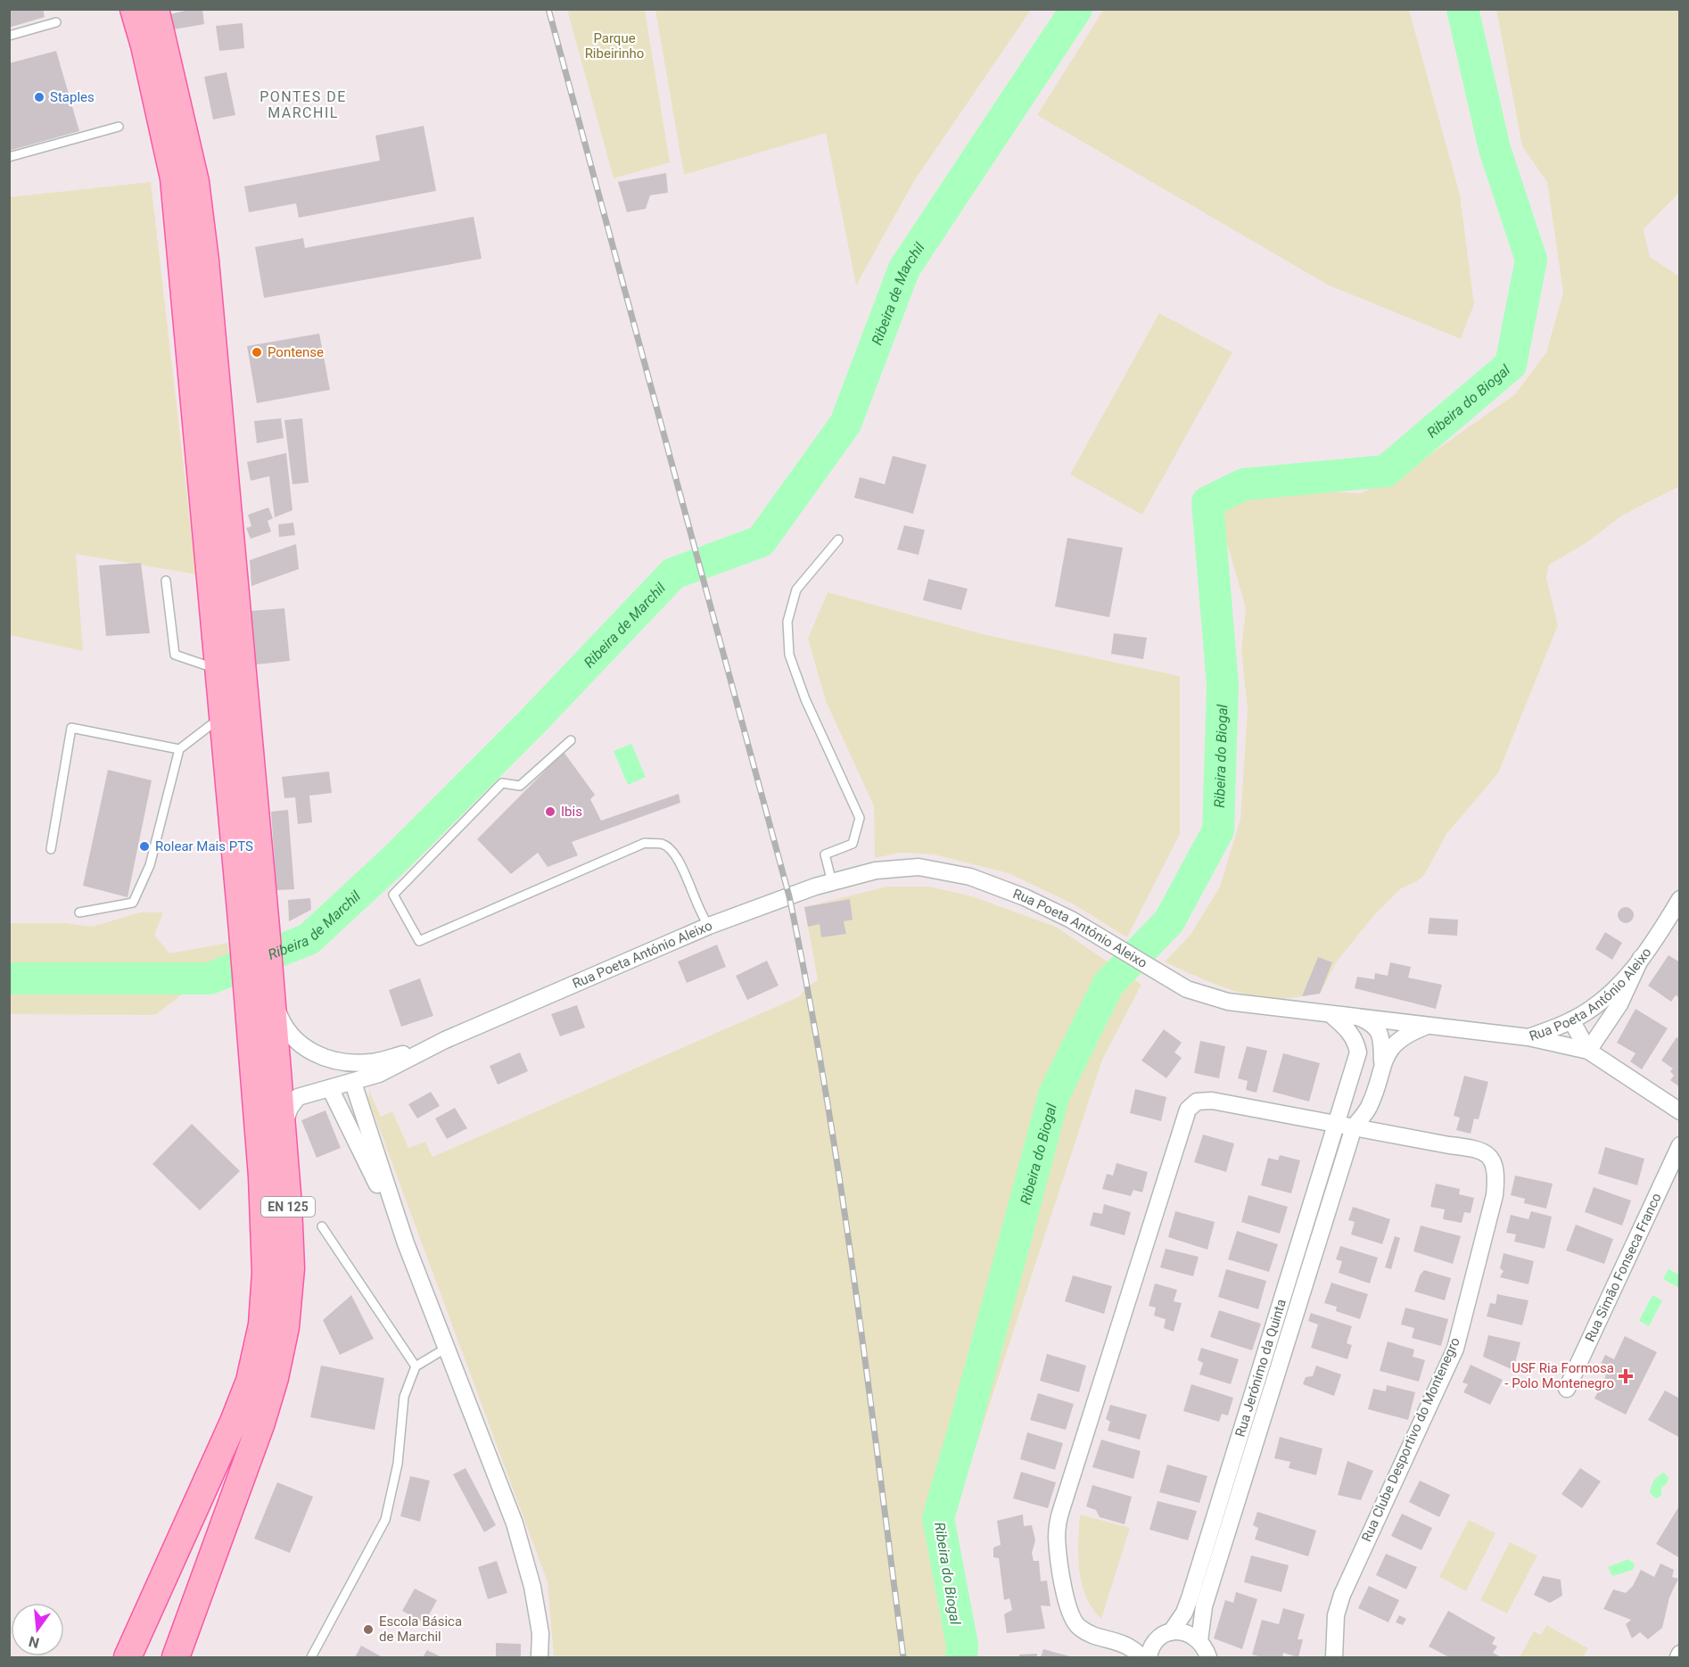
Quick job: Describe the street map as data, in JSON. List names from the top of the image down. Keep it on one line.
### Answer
{"streets":{"main road":["EN 125"],"street":["Rua Poeta António Aleixo","Rua Simão Fonseca Franco","Rua Jerónimo da Quinta","Rua Clube Desportivo do Montenegro"]},"crossings":[["Rua Poeta António Aleixo","EN 125"],["Rua Poeta António Aleixo","Rua Jerónimo da Quinta"],["Rua Jerónimo da Quinta","Rua Clube Desportivo do Montenegro"]],"districts":["PONTES DE MARCHIL"],"water":["Ribeira de Marchil","Ribeira do Biogal"],"parks":["Parque Ribeirinho"],"places":{"other":["Staples","Pontense","Ibis","Rolear Mais PTS","Escola Básica de Marchil"],"health":["USF Ria Formosa - Polo Montenegro"]},"north":"bottom"}
